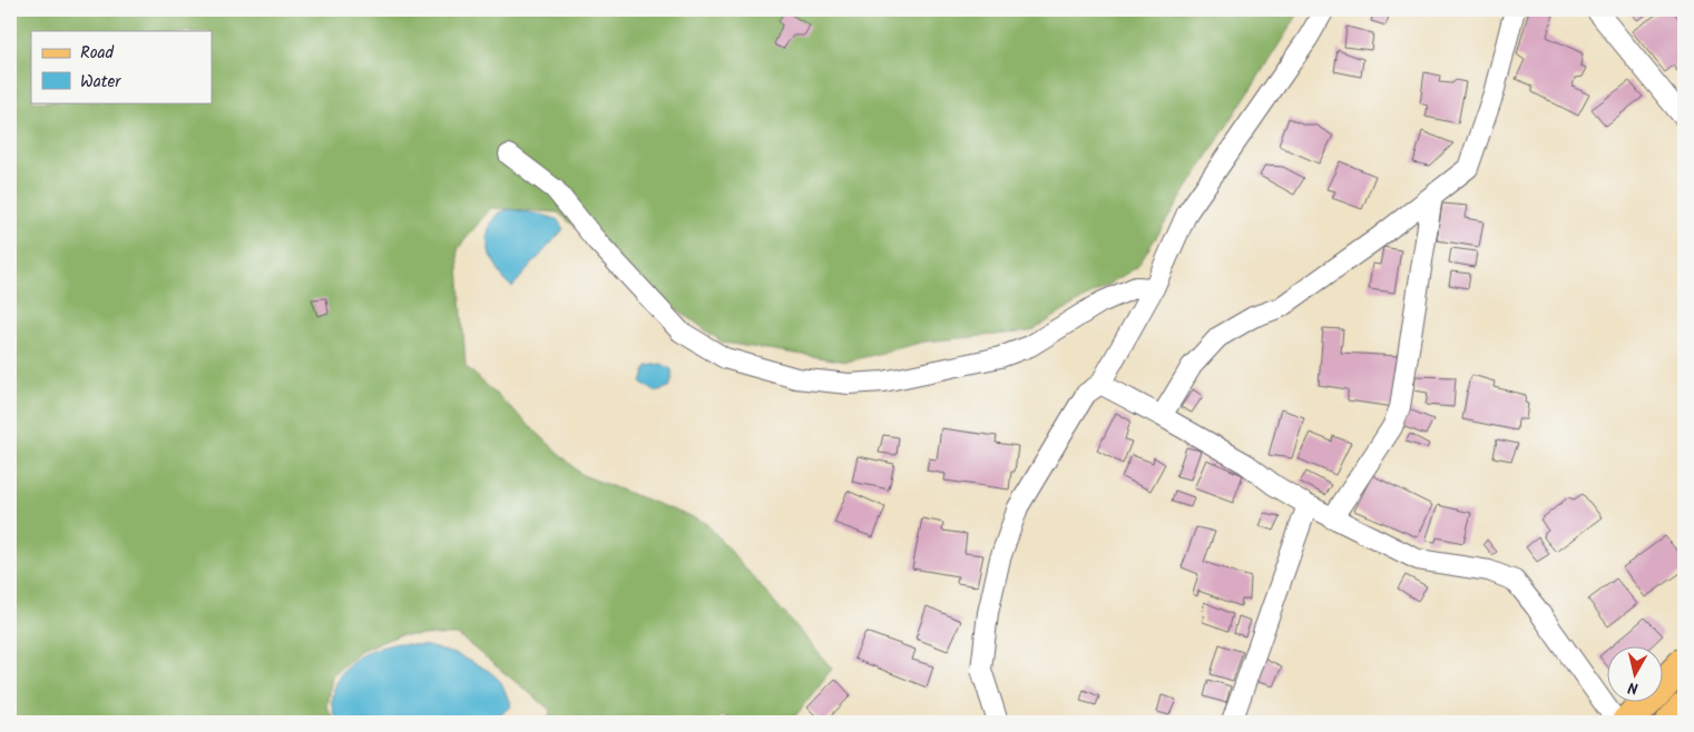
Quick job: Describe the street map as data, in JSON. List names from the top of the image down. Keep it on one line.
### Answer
{"legend":["Road","Water"],"north":"bottom"}
